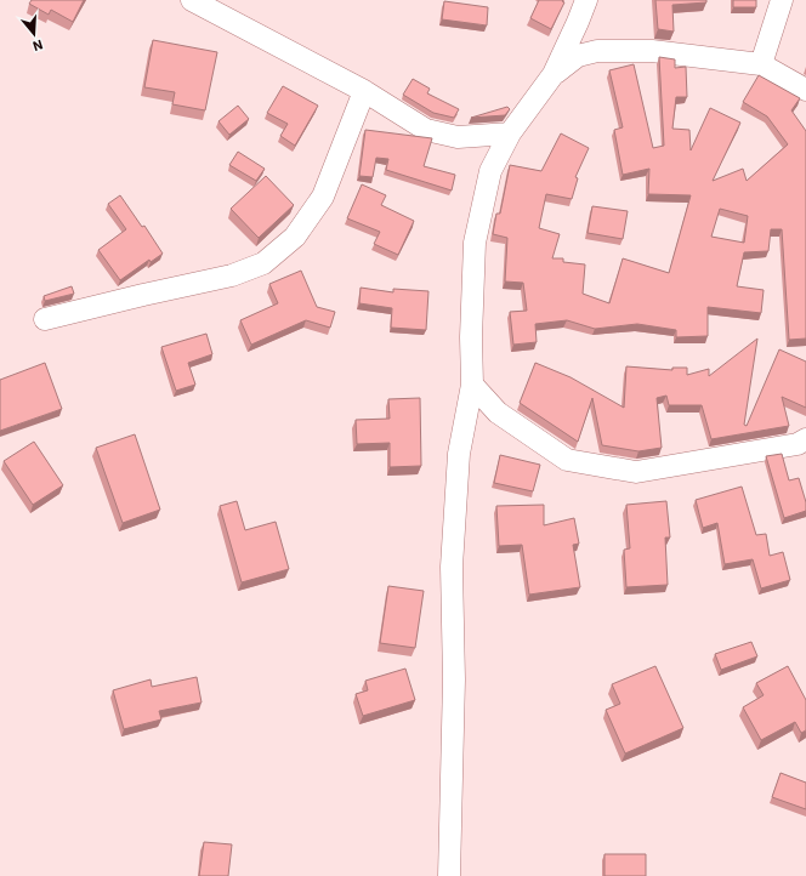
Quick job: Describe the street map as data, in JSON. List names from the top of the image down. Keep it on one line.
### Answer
{"north":"bottom"}
